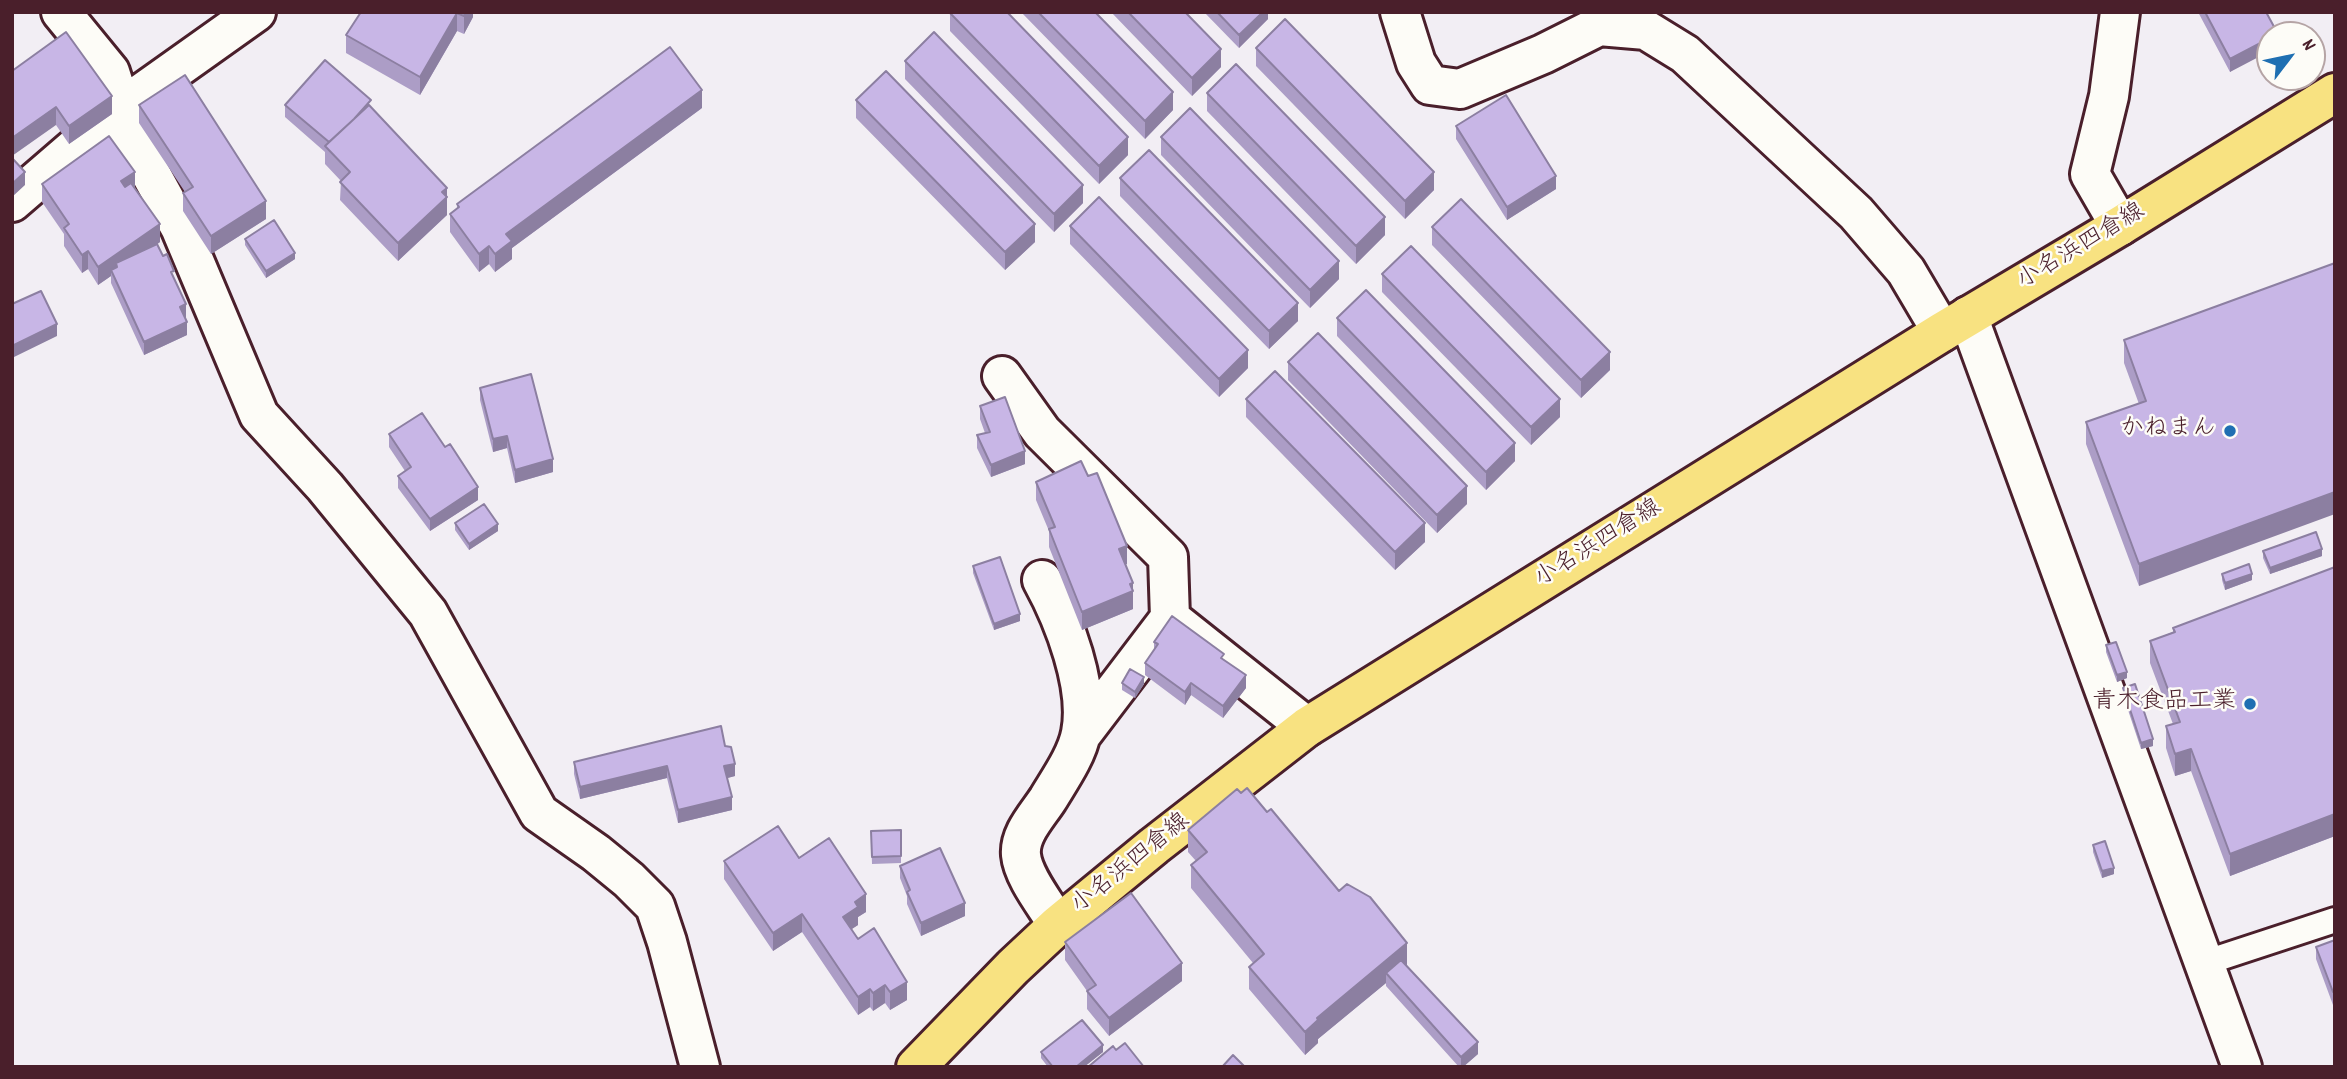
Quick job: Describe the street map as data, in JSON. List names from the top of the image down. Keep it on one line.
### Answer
{"streets":{"main road":["小名浜四倉線"]},"places":["かねまん","青木食品工業"],"north":"top right"}
